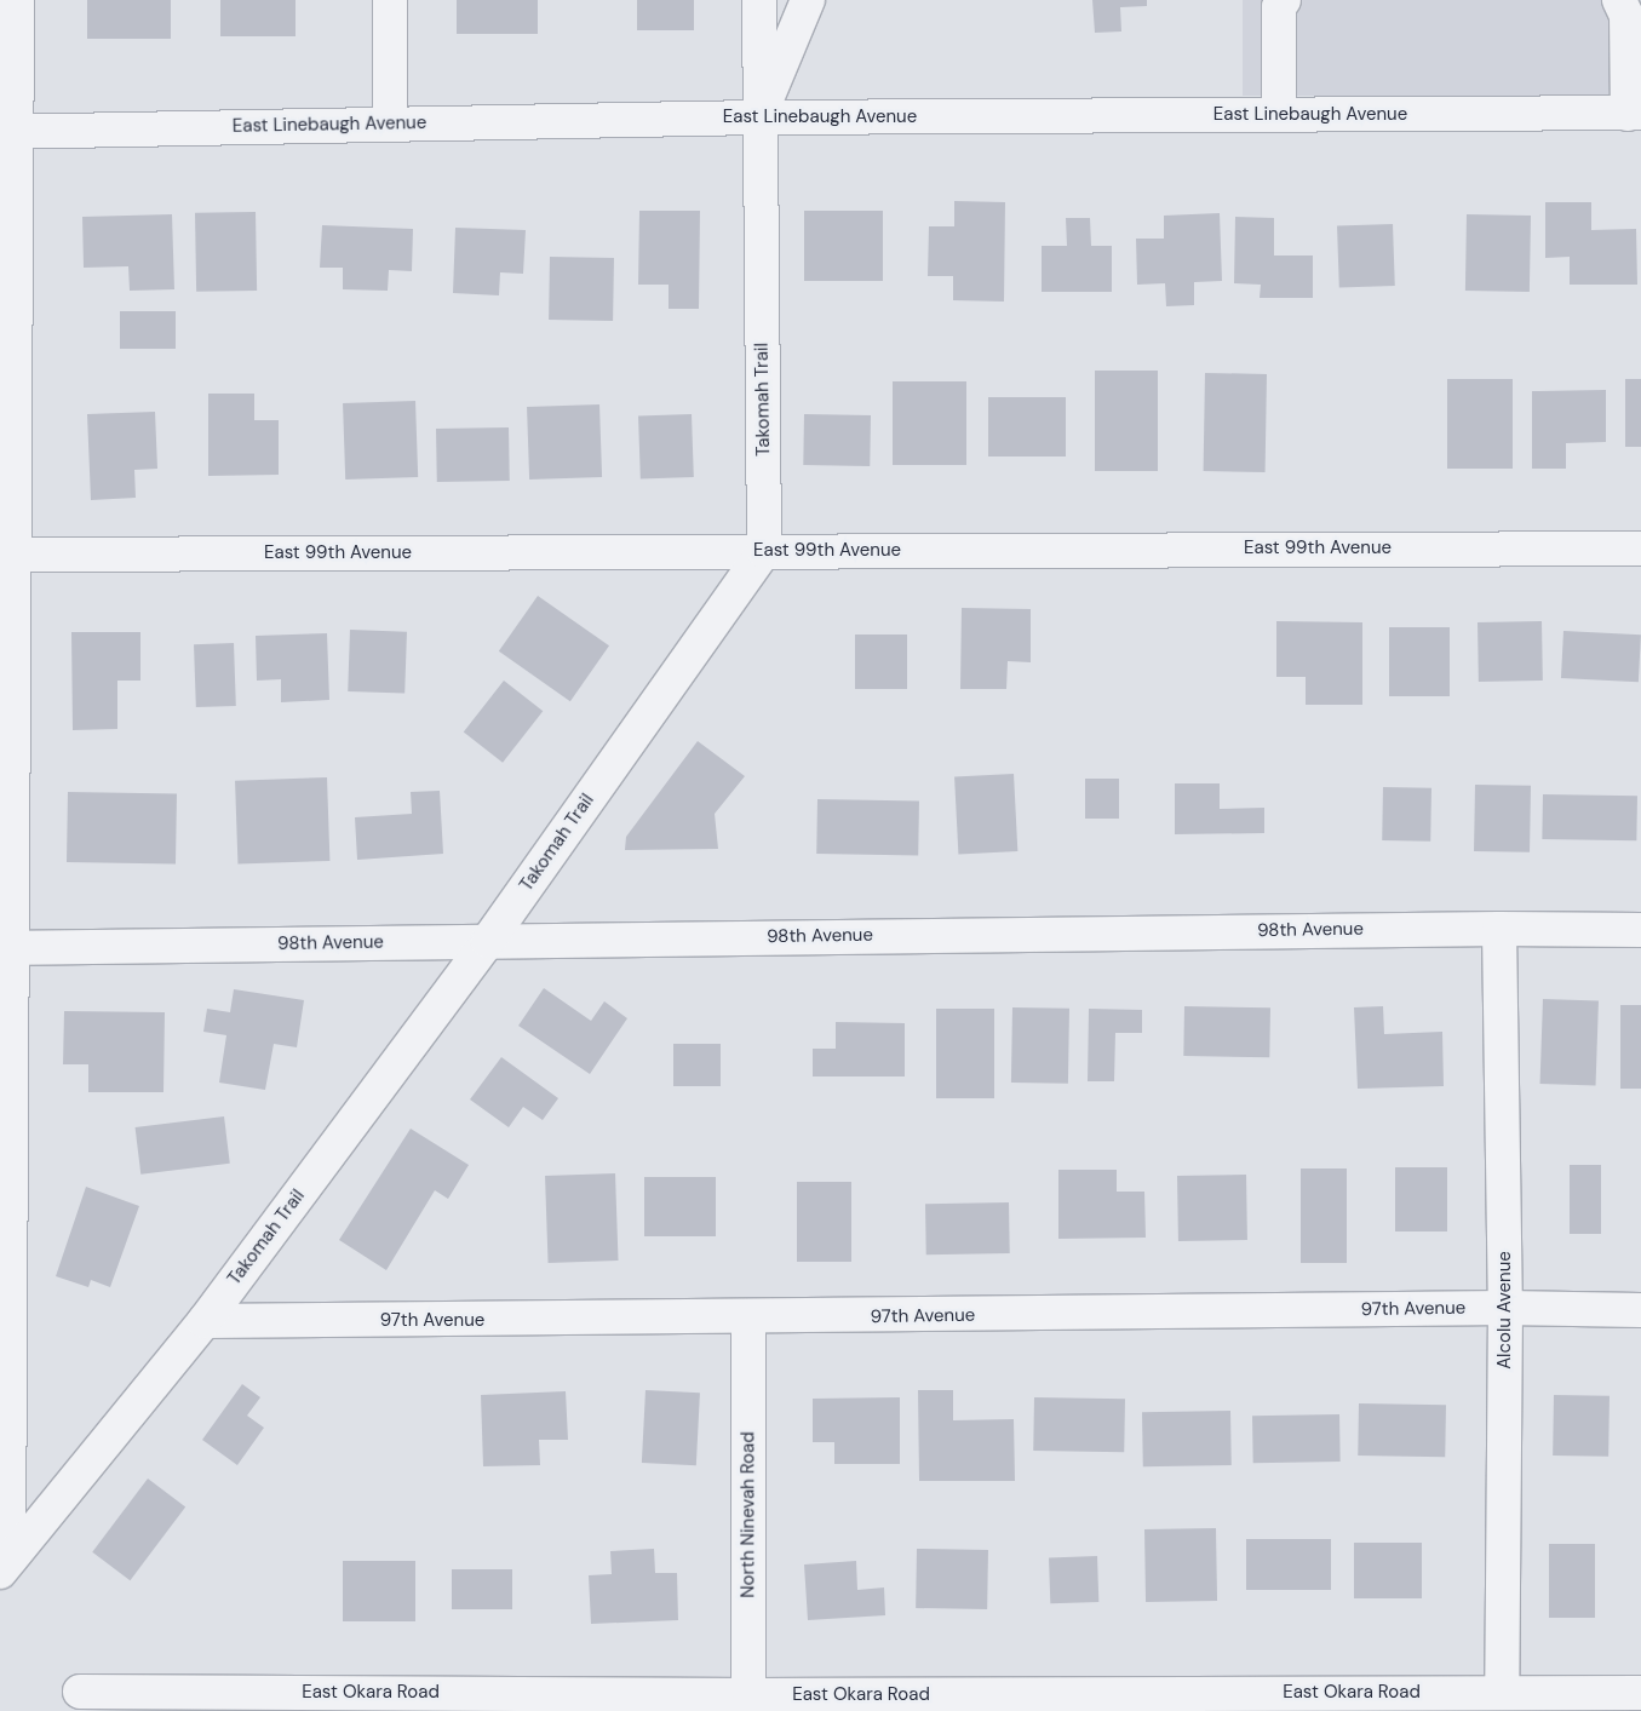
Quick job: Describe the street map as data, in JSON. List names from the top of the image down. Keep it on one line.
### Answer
{"streets":{"street":["East Linebaugh Avenue","Takomah Trail","East 99th Avenue","98th Avenue","97th Avenue","Alcolu Avenue","North Ninevah Road","East Okara Road"]},"crossings":[["East Linebaugh Avenue","Takomah Trail"],["Takomah Trail","East 99th Avenue"],["Takomah Trail","98th Avenue"],["Takomah Trail","97th Avenue"],["98th Avenue","Alcolu Avenue"],["97th Avenue","Alcolu Avenue"],["97th Avenue","North Ninevah Road"],["Alcolu Avenue","East Okara Road"],["North Ninevah Road","East Okara Road"]]}
